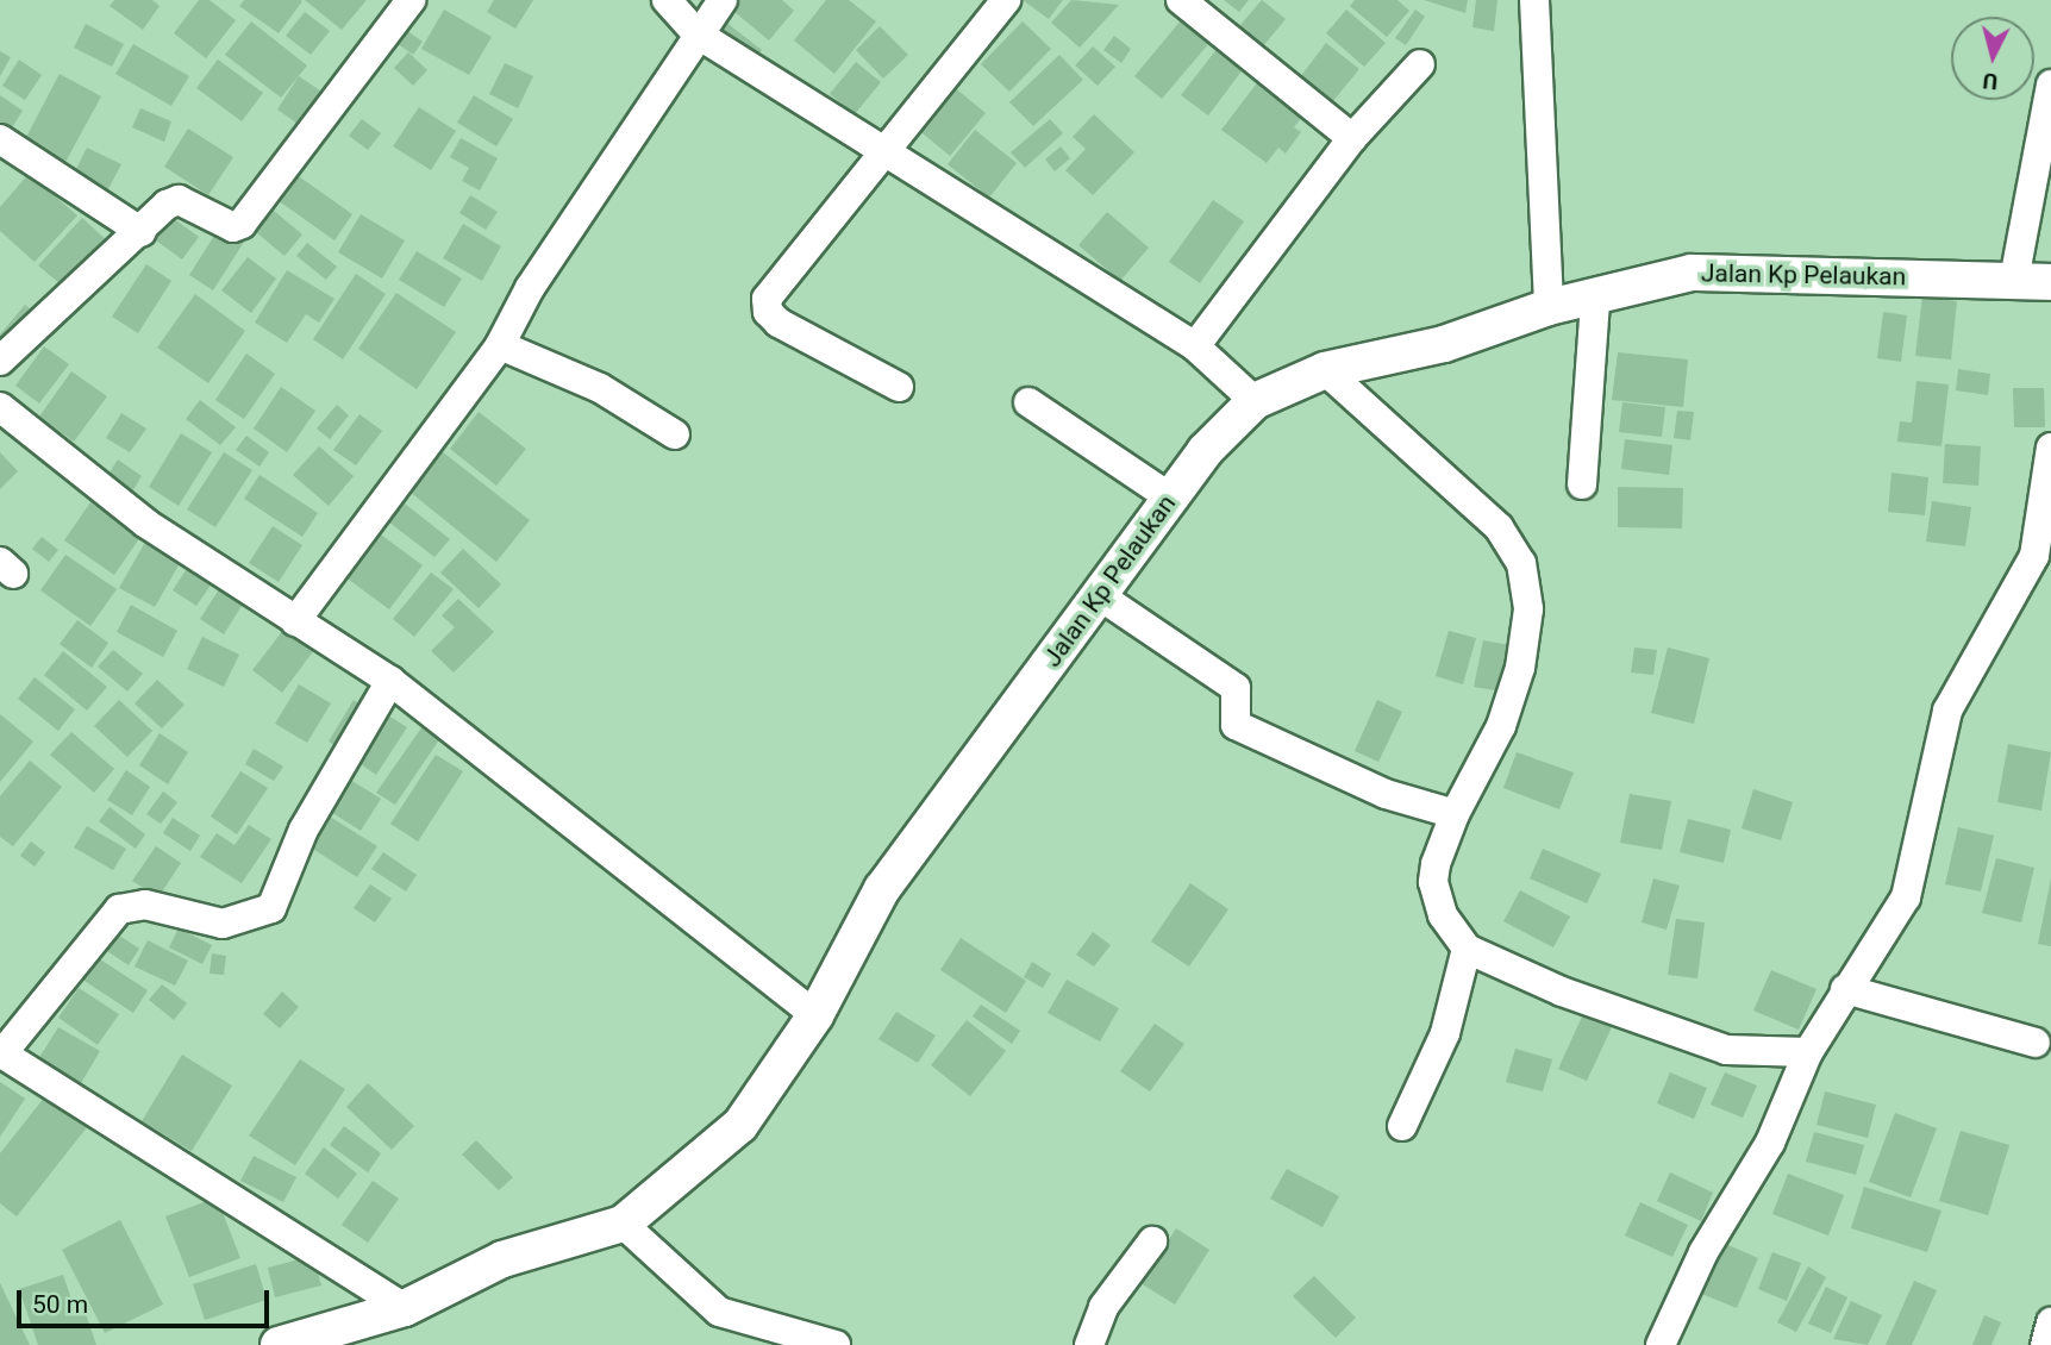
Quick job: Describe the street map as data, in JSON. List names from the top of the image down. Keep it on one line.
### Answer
{"streets":{"street":["Jalan Kp Pelaukan"]},"scale_bar":"50 m","north":"bottom"}
